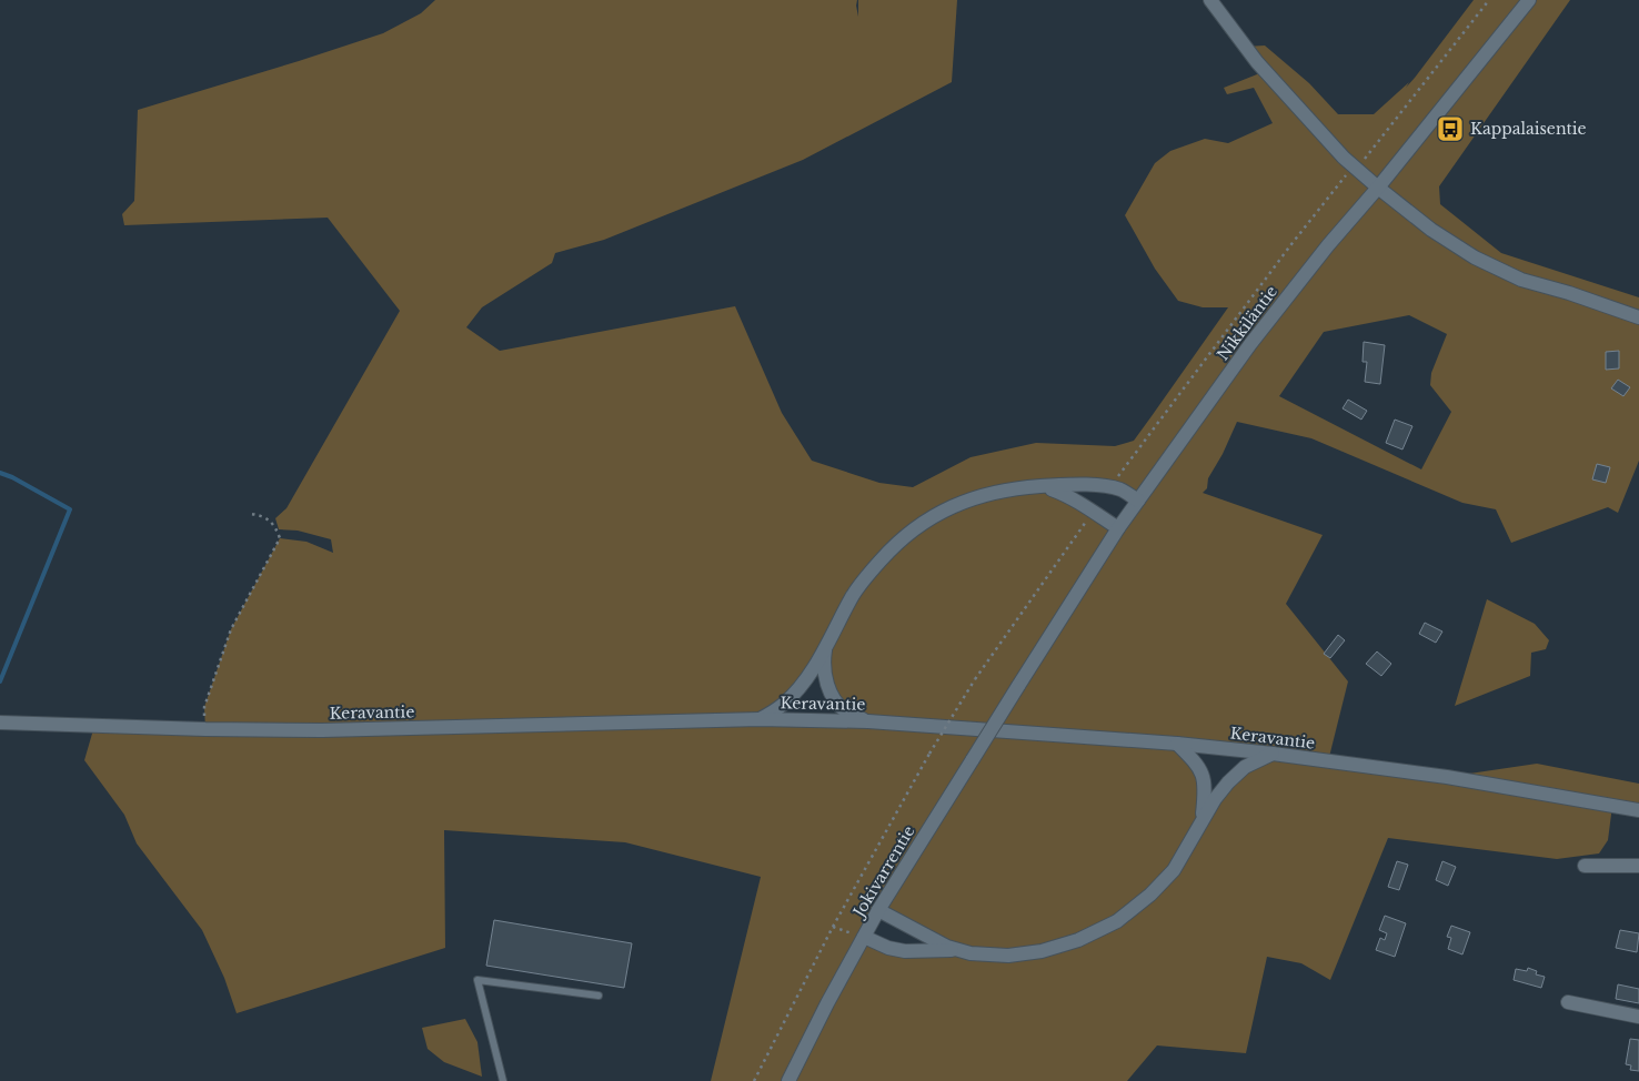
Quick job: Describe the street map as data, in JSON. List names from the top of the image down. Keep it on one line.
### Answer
{"streets":{"main road":["Nikkiläntie","Keravantie","Jokivarrentie"]},"crossings":[["Nikkiläntie","Jokivarrentie"]],"places":{"bus stop":["Kappalaisentie"]}}
